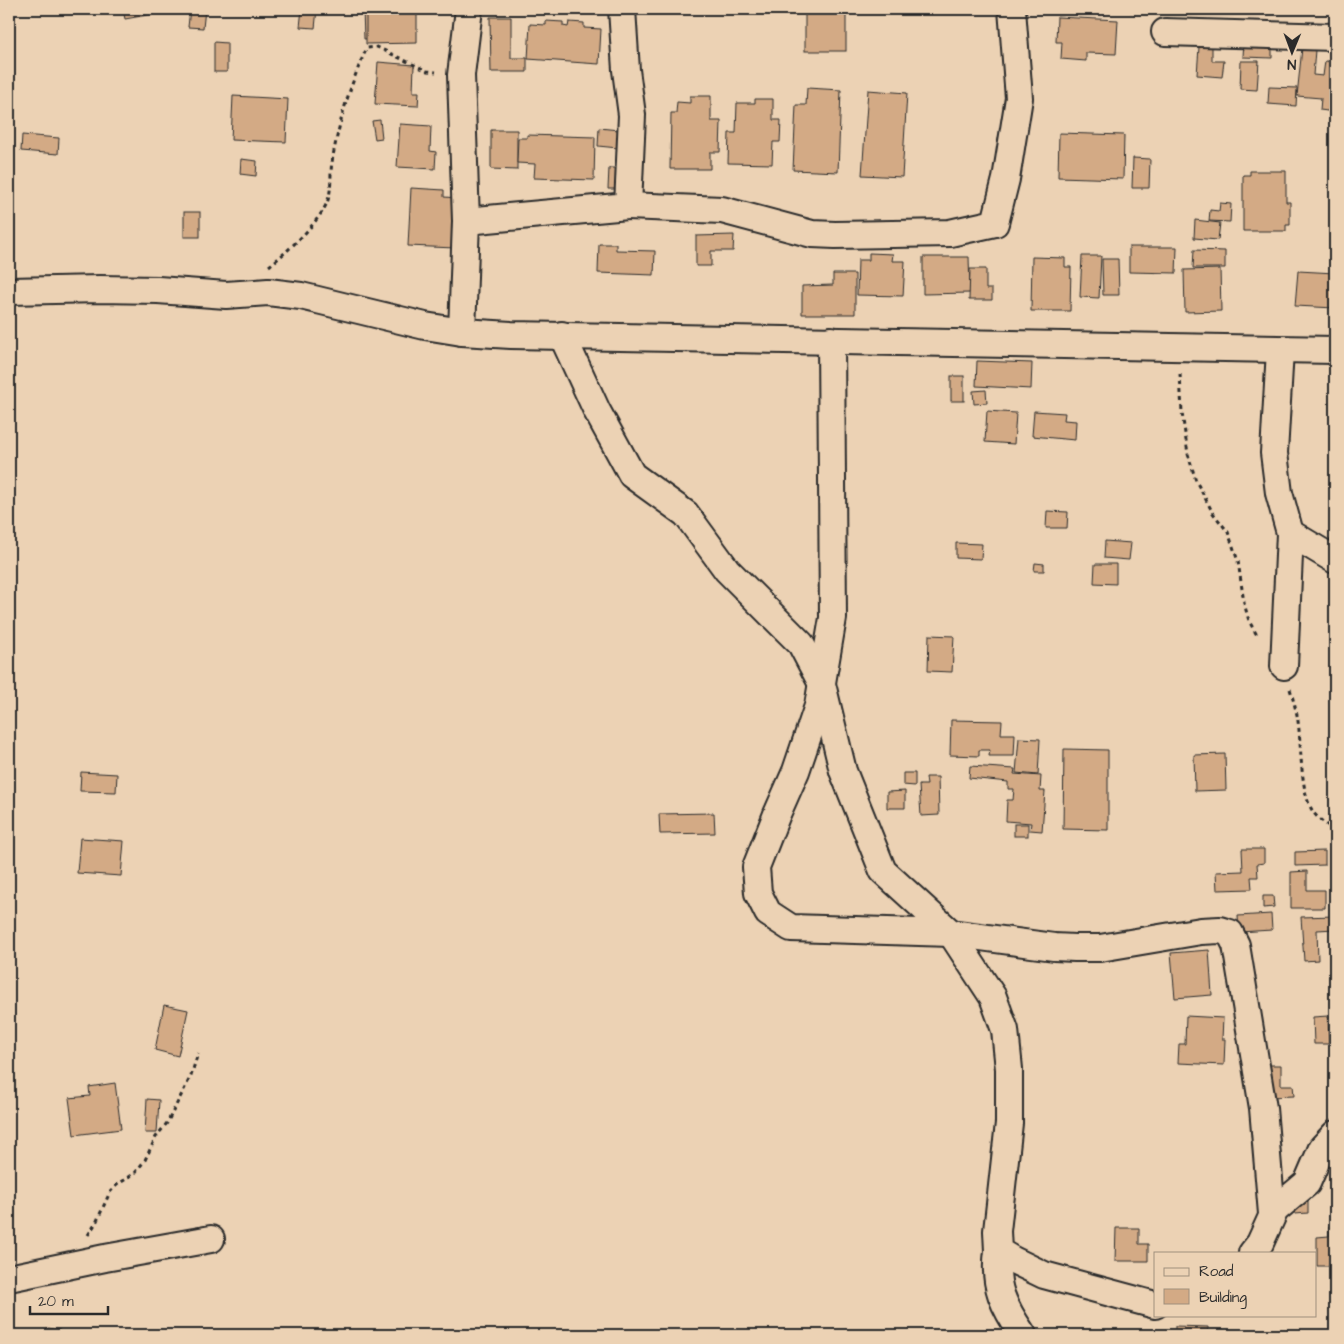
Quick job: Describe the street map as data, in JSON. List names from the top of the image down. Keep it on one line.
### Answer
{"legend":["Road","Building"],"scale_bar":"20 m","north":"bottom"}
